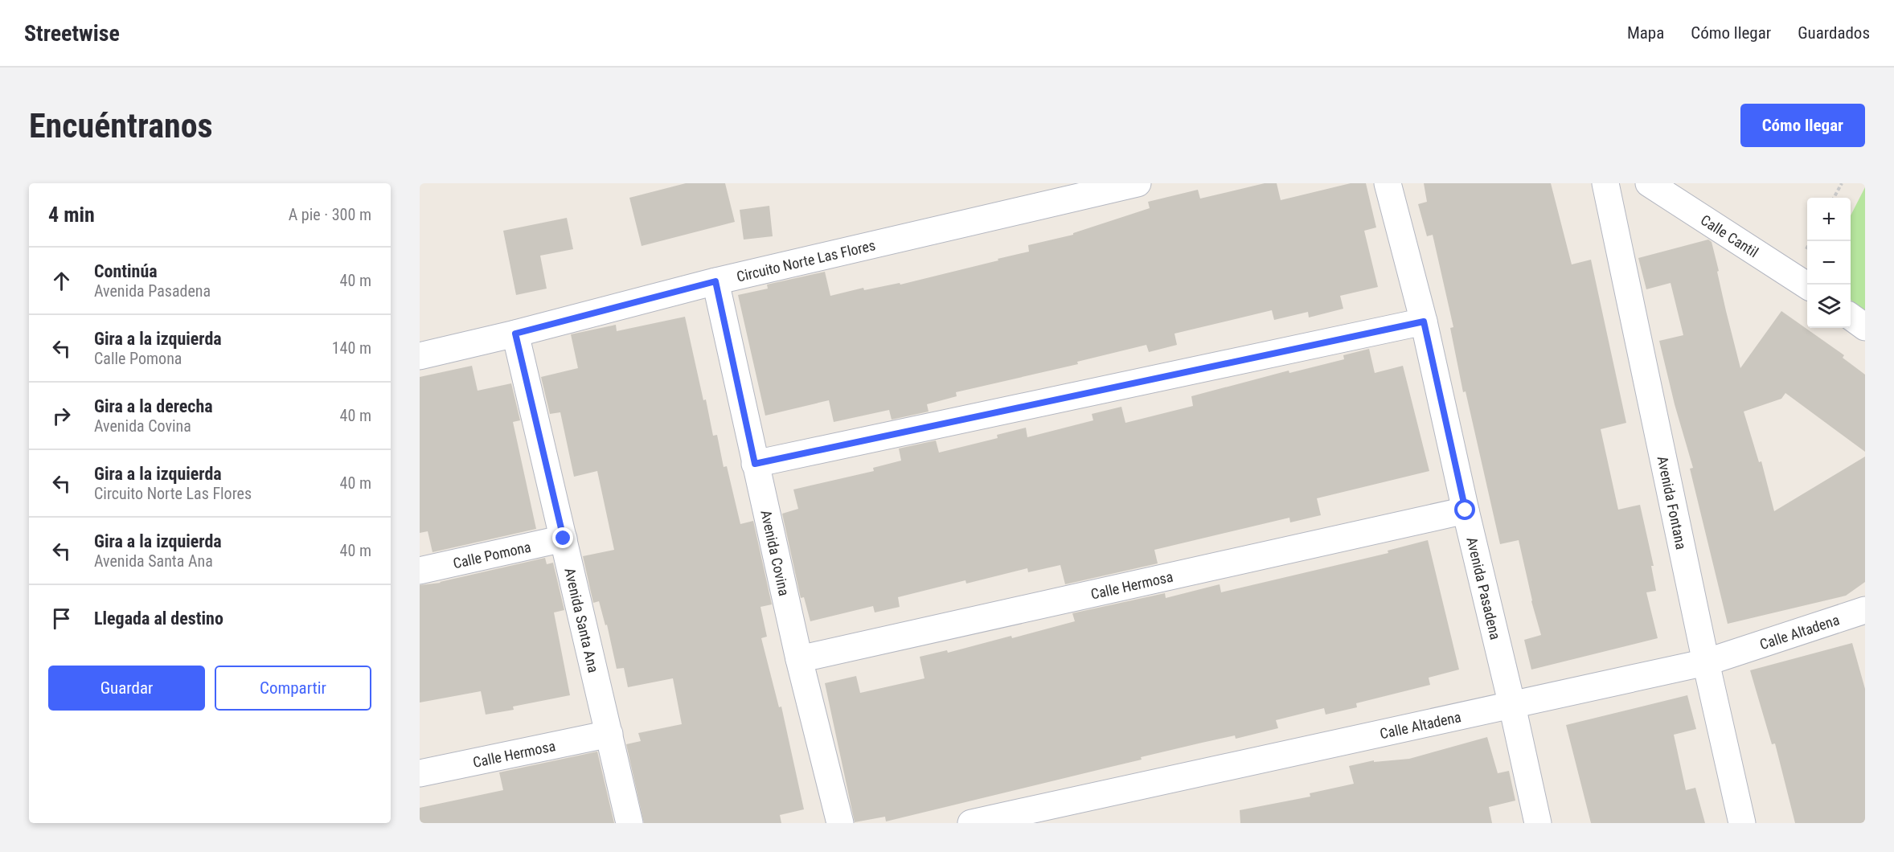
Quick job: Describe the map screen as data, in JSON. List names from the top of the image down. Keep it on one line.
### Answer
{"streets":{"street":["Calle Cantil","Circuito Norte Las Flores","Avenida Fontana","Avenida Covina","Calle Pomona","Calle Hermosa","Avenida Pasadena","Avenida Santa Ana","Calle Altadena"]},"crossings":[["Circuito Norte Las Flores","Avenida Covina"],["Circuito Norte Las Flores","Avenida Santa Ana"],["Avenida Fontana","Calle Altadena"],["Avenida Covina","Calle Hermosa"],["Calle Pomona","Avenida Santa Ana"],["Calle Hermosa","Avenida Pasadena"],["Calle Hermosa","Avenida Santa Ana"],["Avenida Pasadena","Calle Altadena"]],"page":{"header":"Streetwise","nav":["Mapa","Cómo llegar","Guardados"],"buttons":["Cómo llegar",["Guardar","Compartir"]],"title":"Encuéntranos","heading":["4 min","A pie · 300 m"],"map_buttons":["+","−"],"list":[["Continúa","Avenida Pasadena","40 m"],["Gira a la izquierda","Calle Pomona","140 m"],["Gira a la derecha","Avenida Covina","40 m"],["Gira a la izquierda","Circuito Norte Las Flores","40 m"],["Gira a la izquierda","Avenida Santa Ana","40 m"],"Llegada al destino"]}}
